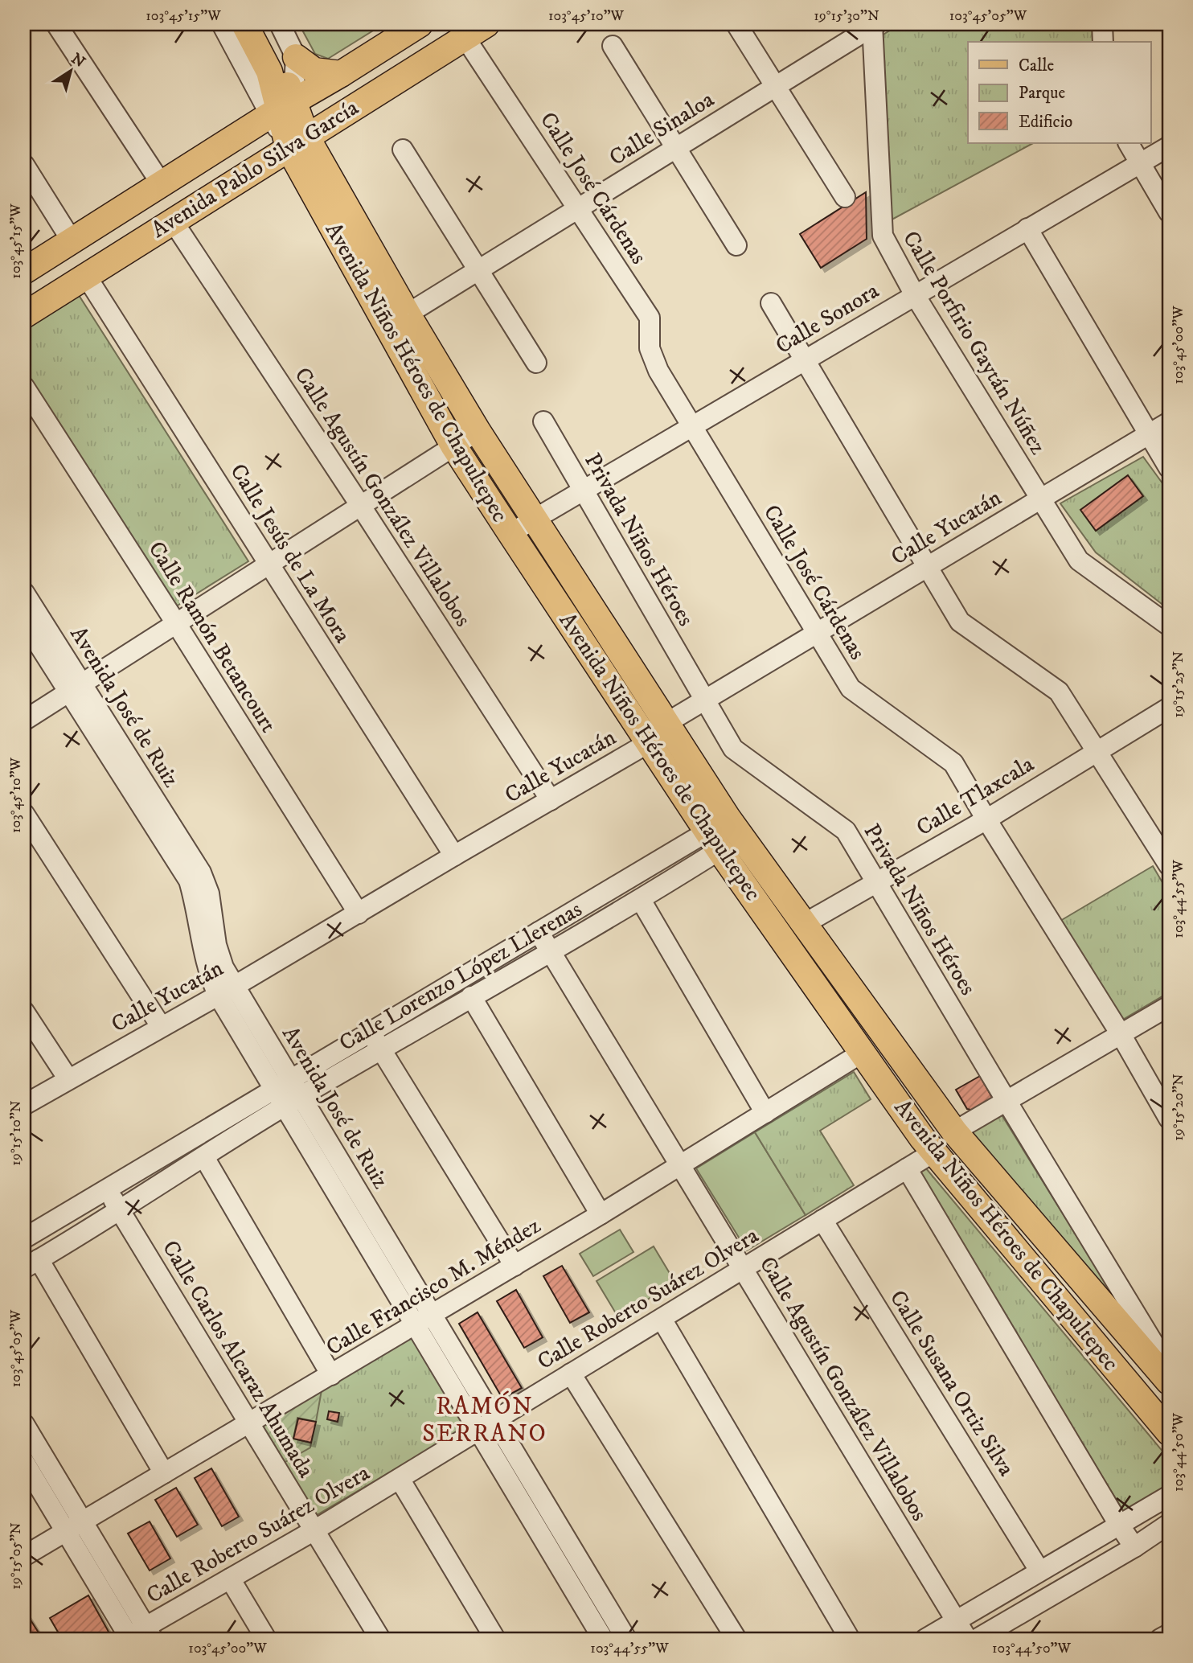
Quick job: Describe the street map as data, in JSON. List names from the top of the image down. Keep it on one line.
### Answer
{"streets":{"main road":["Avenida Pablo Silva García","Avenida Niños Héroes de Chapultepec"],"street":["Calle Sinaloa","Calle José Cárdenas","Calle Sonora","Calle Porfirio Gaytán Núñez","Calle Agustín González Villalobos","Calle Yucatán","Privada Niños Héroes","Calle Jesús de La Mora","Calle Ramón Betancourt","Avenida José de Ruiz","Calle Tlaxcala","Calle Lorenzo López Llerenas","Calle Francisco M. Méndez","Calle Roberto Suárez Olvera","Calle Carlos Alcaraz Ahumada","Calle Susana Ortiz Silva"]},"crossings":[["Calle Sinaloa","Calle José Cárdenas"],["Calle Sinaloa","Calle Porfirio Gaytán Núñez"],["Calle Sinaloa","Avenida Niños Héroes de Chapultepec"],["Avenida Pablo Silva García","Calle José Cárdenas"],["Avenida Pablo Silva García","Avenida Niños Héroes de Chapultepec"],["Avenida Pablo Silva García","Calle Agustín González Villalobos"],["Avenida Pablo Silva García","Calle Jesús de La Mora"],["Calle José Cárdenas","Calle Sonora"],["Calle José Cárdenas","Calle Yucatán"],["Calle José Cárdenas","Calle Tlaxcala"],["Calle Sonora","Calle Porfirio Gaytán Núñez"],["Calle Sonora","Avenida Niños Héroes de Chapultepec"],["Calle Sonora","Privada Niños Héroes"],["Calle Porfirio Gaytán Núñez","Calle Yucatán"],["Avenida Niños Héroes de Chapultepec","Calle Yucatán"],["Avenida Niños Héroes de Chapultepec","Calle Tlaxcala"],["Avenida Niños Héroes de Chapultepec","Calle Lorenzo López Llerenas"],["Avenida Niños Héroes de Chapultepec","Calle Francisco M. Méndez"],["Avenida Niños Héroes de Chapultepec","Calle Roberto Suárez Olvera"],["Calle Agustín González Villalobos","Calle Yucatán"],["Calle Agustín González Villalobos","Calle Lorenzo López Llerenas"],["Calle Agustín González Villalobos","Calle Francisco M. Méndez"],["Calle Agustín González Villalobos","Calle Roberto Suárez Olvera"],["Calle Yucatán","Privada Niños Héroes"],["Calle Yucatán","Calle Jesús de La Mora"],["Calle Yucatán","Calle Ramón Betancourt"],["Calle Yucatán","Avenida José de Ruiz"],["Privada Niños Héroes","Calle Tlaxcala"],["Avenida José de Ruiz","Calle Lorenzo López Llerenas"],["Avenida José de Ruiz","Calle Francisco M. Méndez"],["Avenida José de Ruiz","Calle Roberto Suárez Olvera"],["Calle Lorenzo López Llerenas","Calle Carlos Alcaraz Ahumada"],["Calle Francisco M. Méndez","Calle Carlos Alcaraz Ahumada"],["Calle Roberto Suárez Olvera","Calle Carlos Alcaraz Ahumada"],["Calle Roberto Suárez Olvera","Calle Susana Ortiz Silva"]],"districts":["RAMÓN SERRANO"],"legend":["Calle","Parque","Edificio"],"north":"top right","coordinates":["103°45'15\"W","103°45'10\"W","19°15'30\"N","103°45'05\"W","103°45'00\"W","19°15'25\"N","103°44'55\"W","19°15'20\"N","19°15'10\"N","103°44'50\"W","19°15'05\"N"]}
